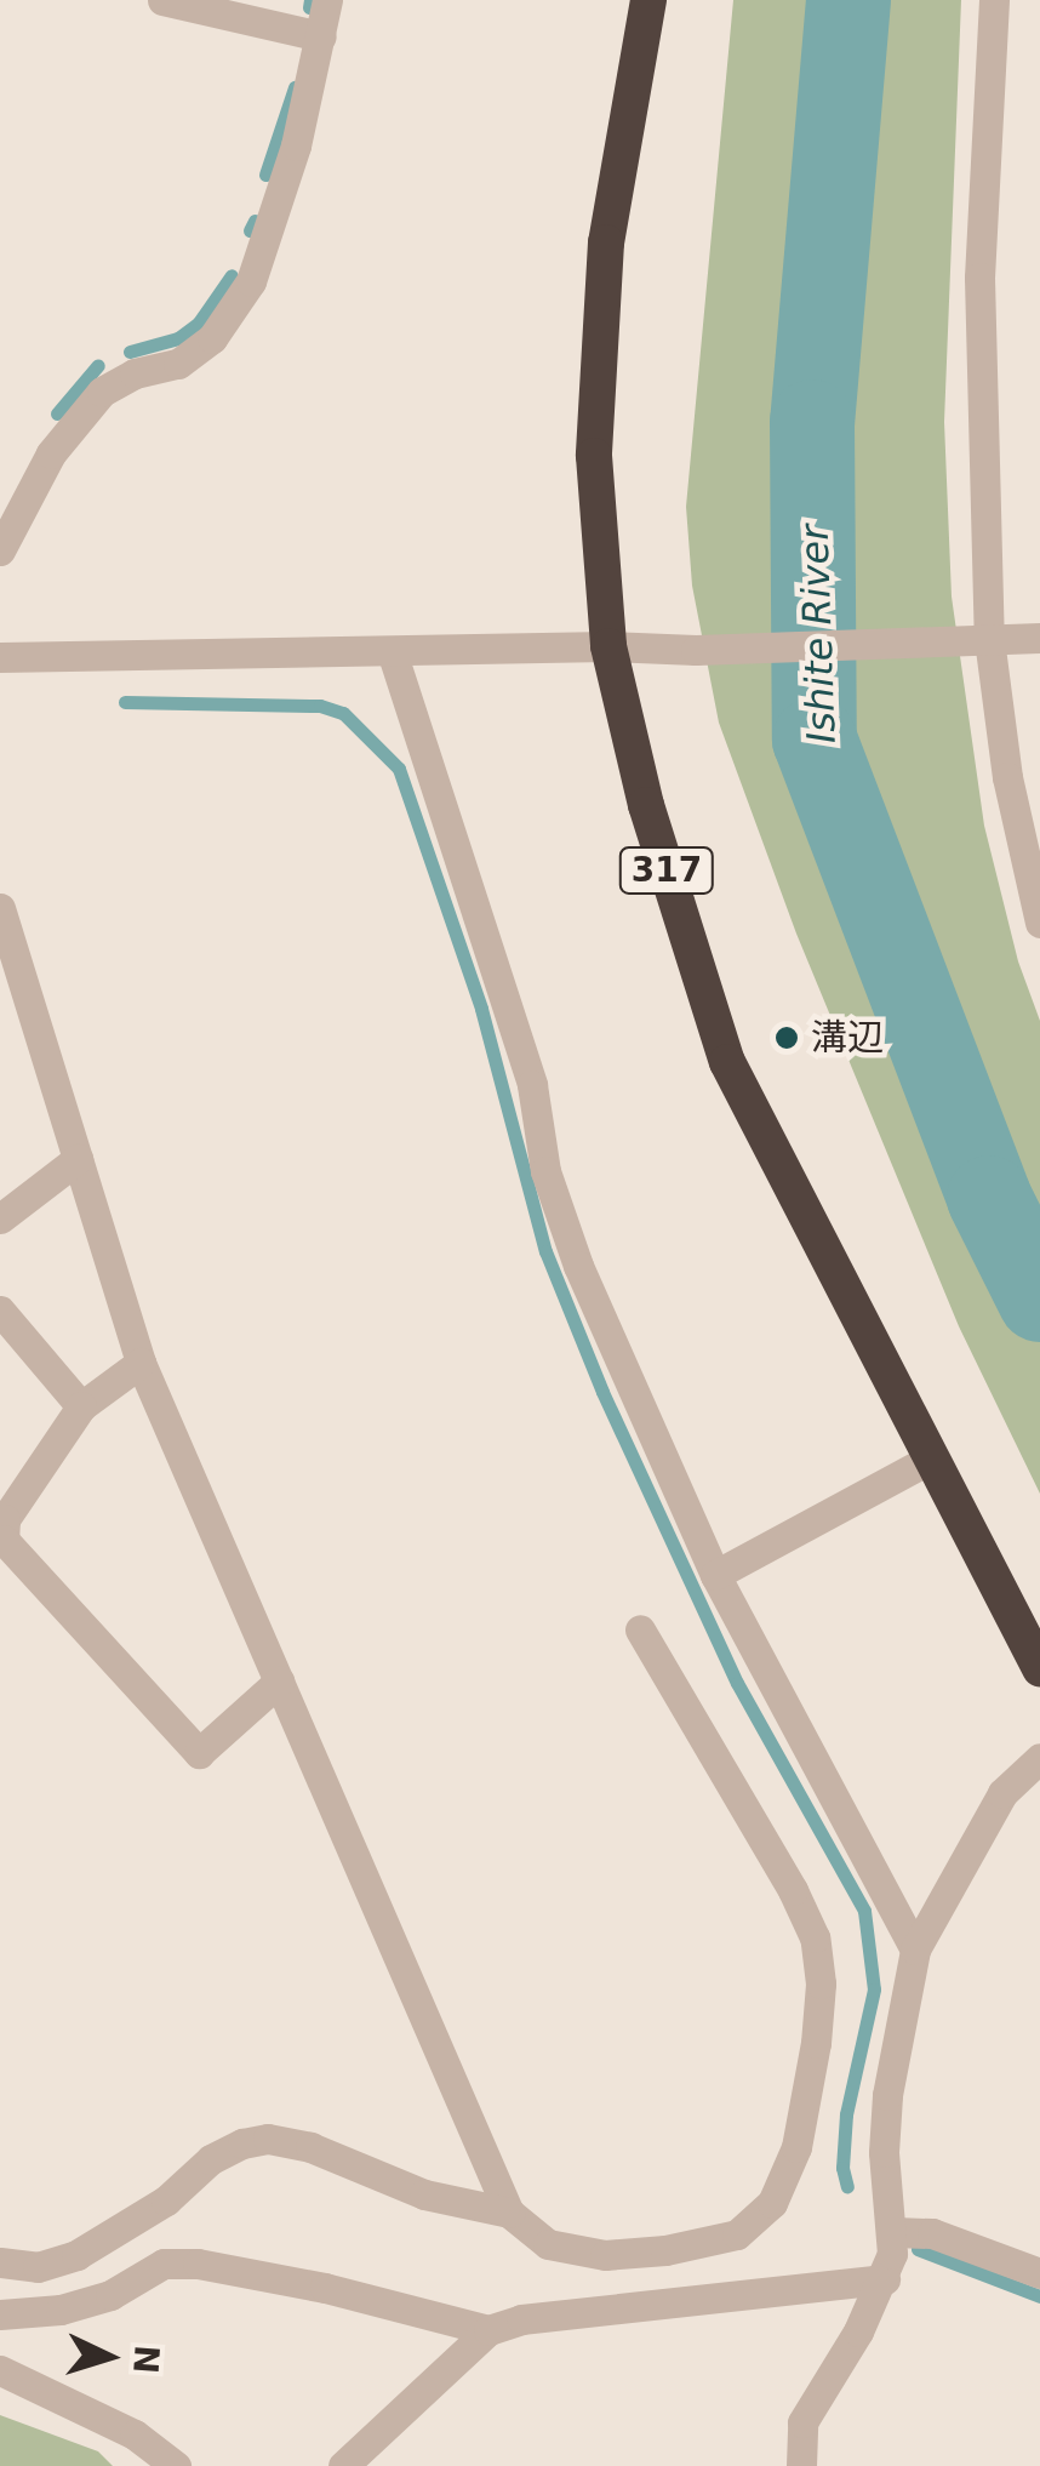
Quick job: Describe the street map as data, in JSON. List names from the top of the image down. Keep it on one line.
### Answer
{"streets":{"highway":["317"]},"water":["Ishite River"],"places":["溝辺"],"north":"right"}
